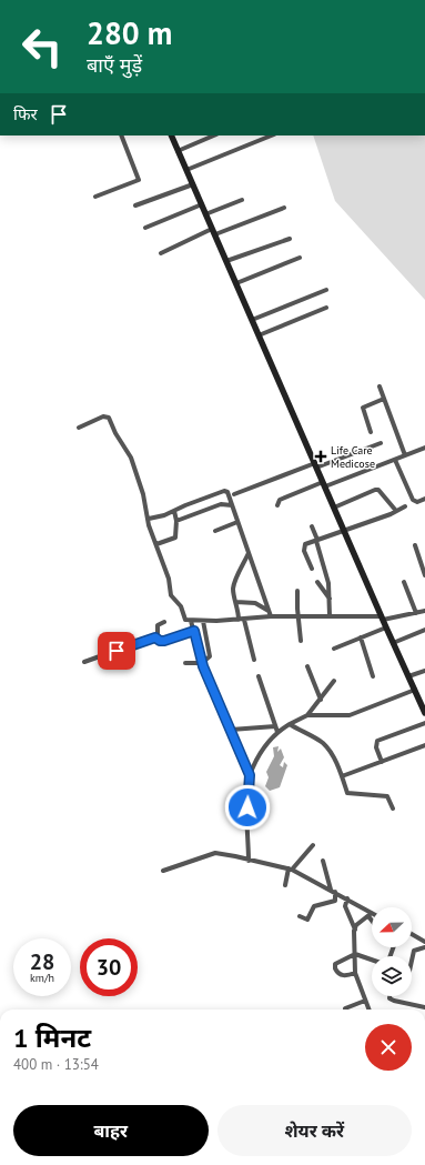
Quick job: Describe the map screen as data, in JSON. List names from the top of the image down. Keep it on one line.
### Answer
{"places":{"health":["Life Care Medicose"]},"north":"left","page":{"turn":["280 m","बाएँ मुड़ें"],"then":"फिर","speed":"28 km/h","limit":"30","heading":["1 मिनट","400 m · 13:54"],"buttons":["बाहर","शेयर करें"]}}
